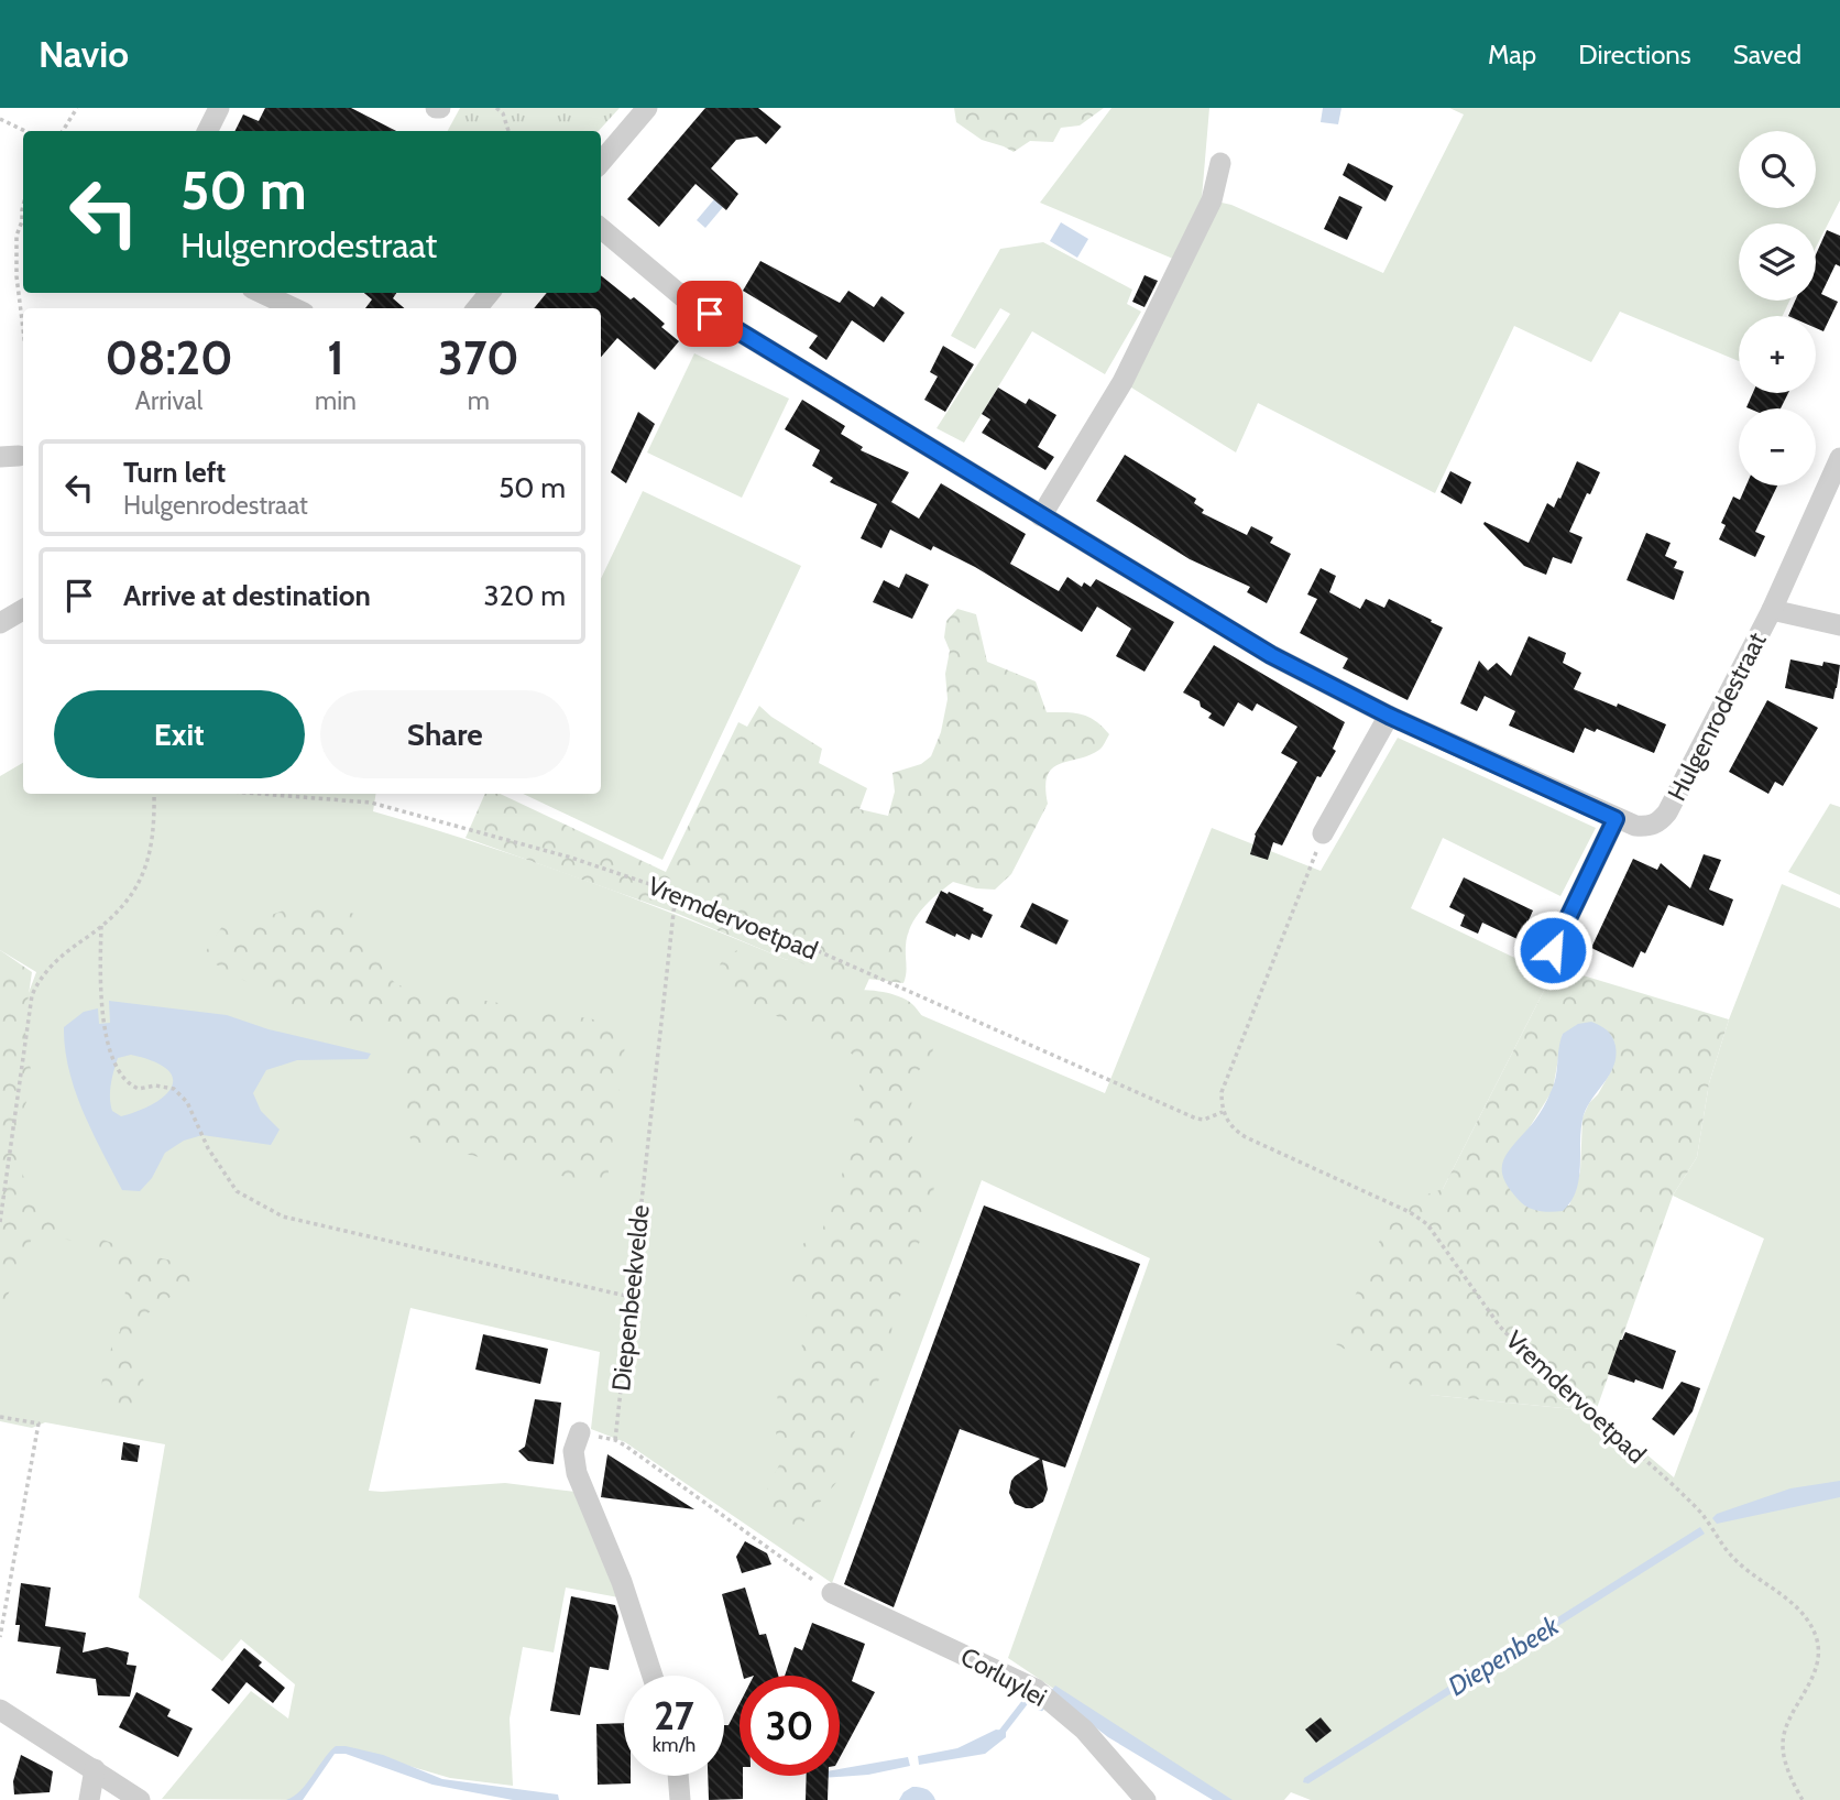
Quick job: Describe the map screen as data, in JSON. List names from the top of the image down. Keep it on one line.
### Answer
{"streets":{"street":["Hulgenrodestraat","Corluylei"],"path":["Vremdervoetpad","Diepenbeekvelde"]},"crossings":[["Vremdervoetpad","Diepenbeekvelde"],["Diepenbeekvelde","Corluylei"]],"water":["Diepenbeek"],"page":{"header":"Navio","nav":["Map","Directions","Saved"],"map_buttons":["+","−"],"turn":["50 m","Hulgenrodestraat"],"eta":["08:20","Arrival","1","min","370","m"],"list":[{"name":"Turn left","note":"Hulgenrodestraat","value":"50 m"},{"name":"Arrive at destination","value":"320 m"}],"buttons":["Exit","Share"],"speed":"27 km/h","limit":"30"}}
